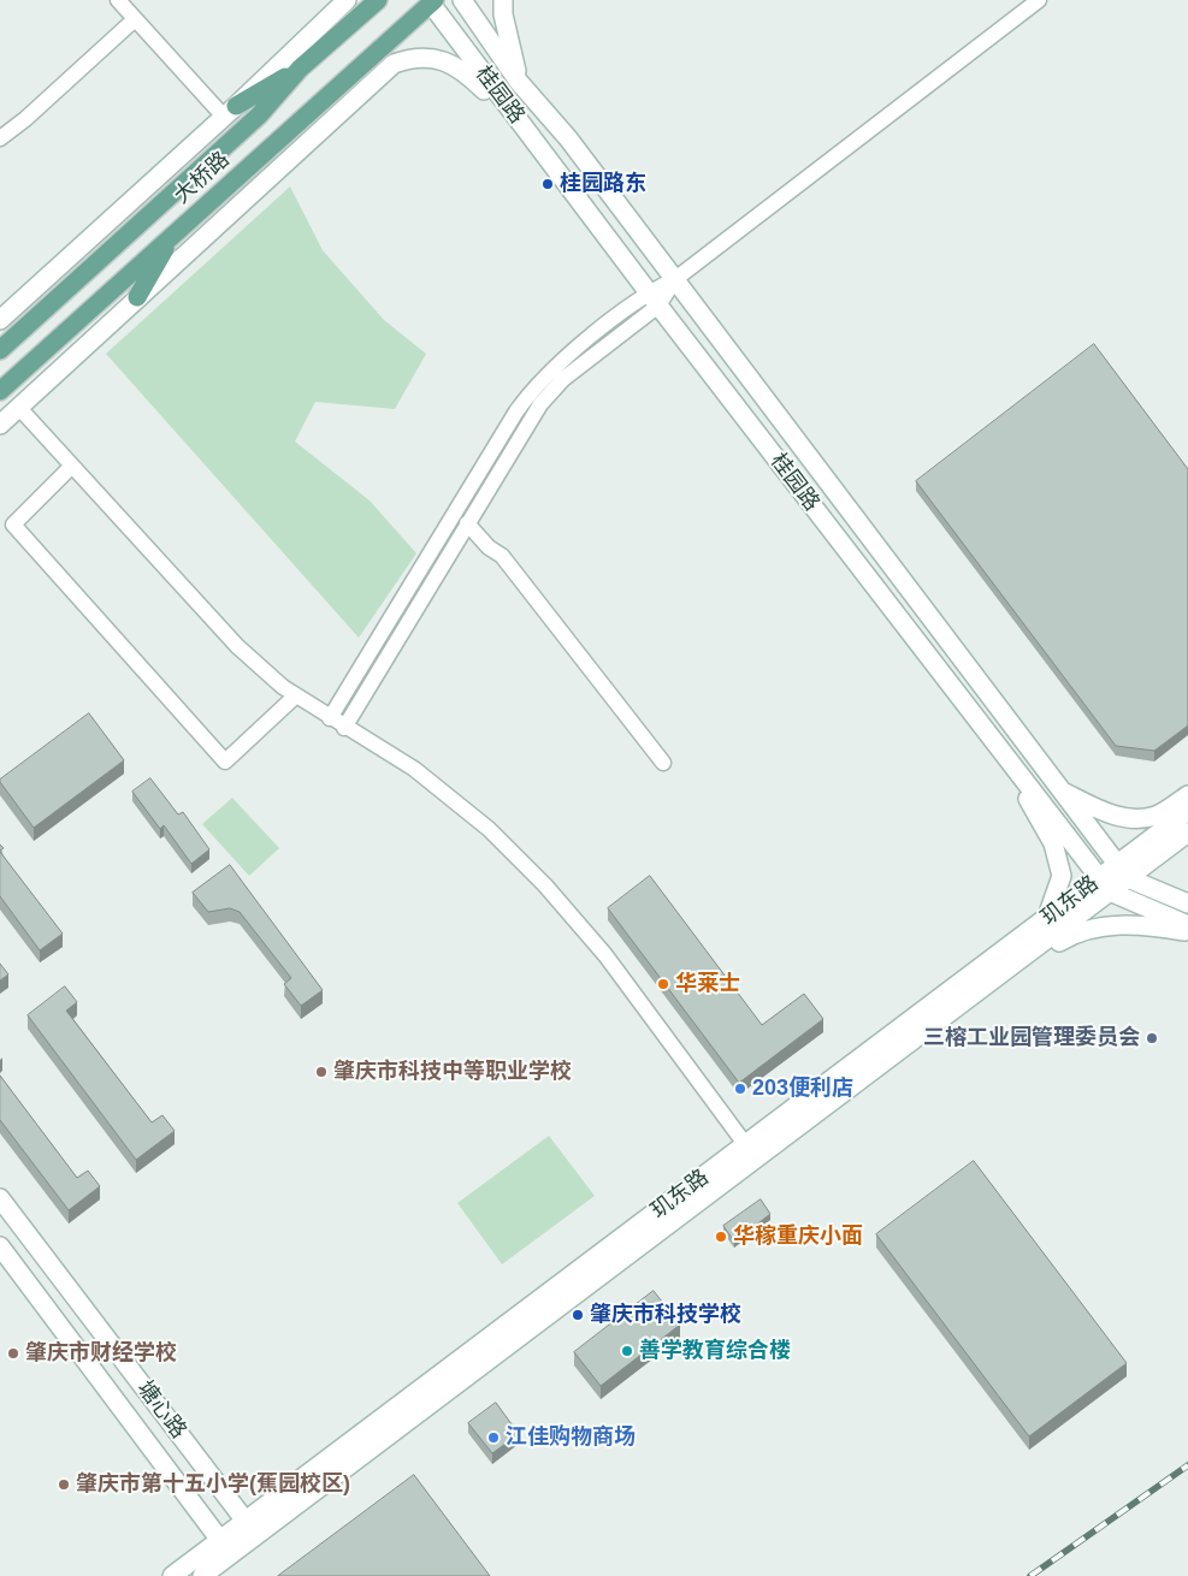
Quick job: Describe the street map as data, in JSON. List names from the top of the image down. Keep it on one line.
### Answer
{"streets":{"main road":["桂园路","大桥路","玑东路","塘心路"]},"crossings":[["桂园路","大桥路"],["桂园路","玑东路"],["玑东路","塘心路"]],"places":["桂园路东","华莱士","三榕工业园管理委员会","肇庆市科技中等职业学校","203便利店","华稼重庆小面","肇庆市科技学校","善学教育综合楼","肇庆市财经学校","江佳购物商场","肇庆市第十五小学(蕉园校区)"]}
